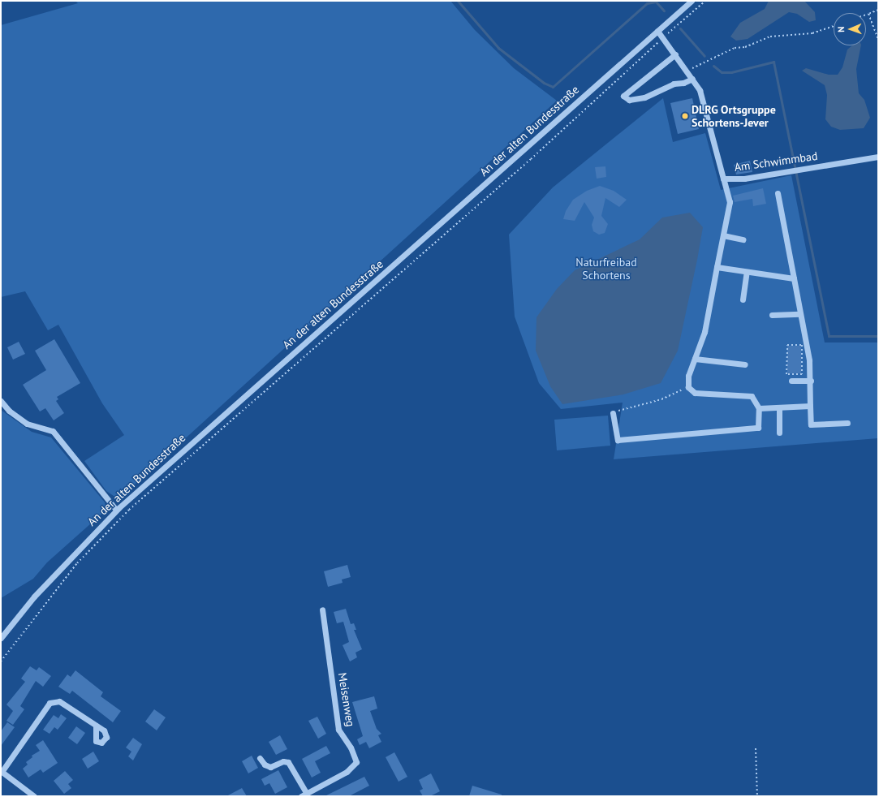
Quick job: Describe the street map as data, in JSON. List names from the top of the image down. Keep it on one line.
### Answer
{"streets":{"street":["An der alten Bundesstraße","Am Schwimmbad","Meisenweg"]},"crossings":[["An der alten Bundesstraße","Am Schwimmbad"]],"parks":["Naturfreibad Schortens"],"places":["DLRG Ortsgruppe Schortens-Jever"],"north":"left"}
